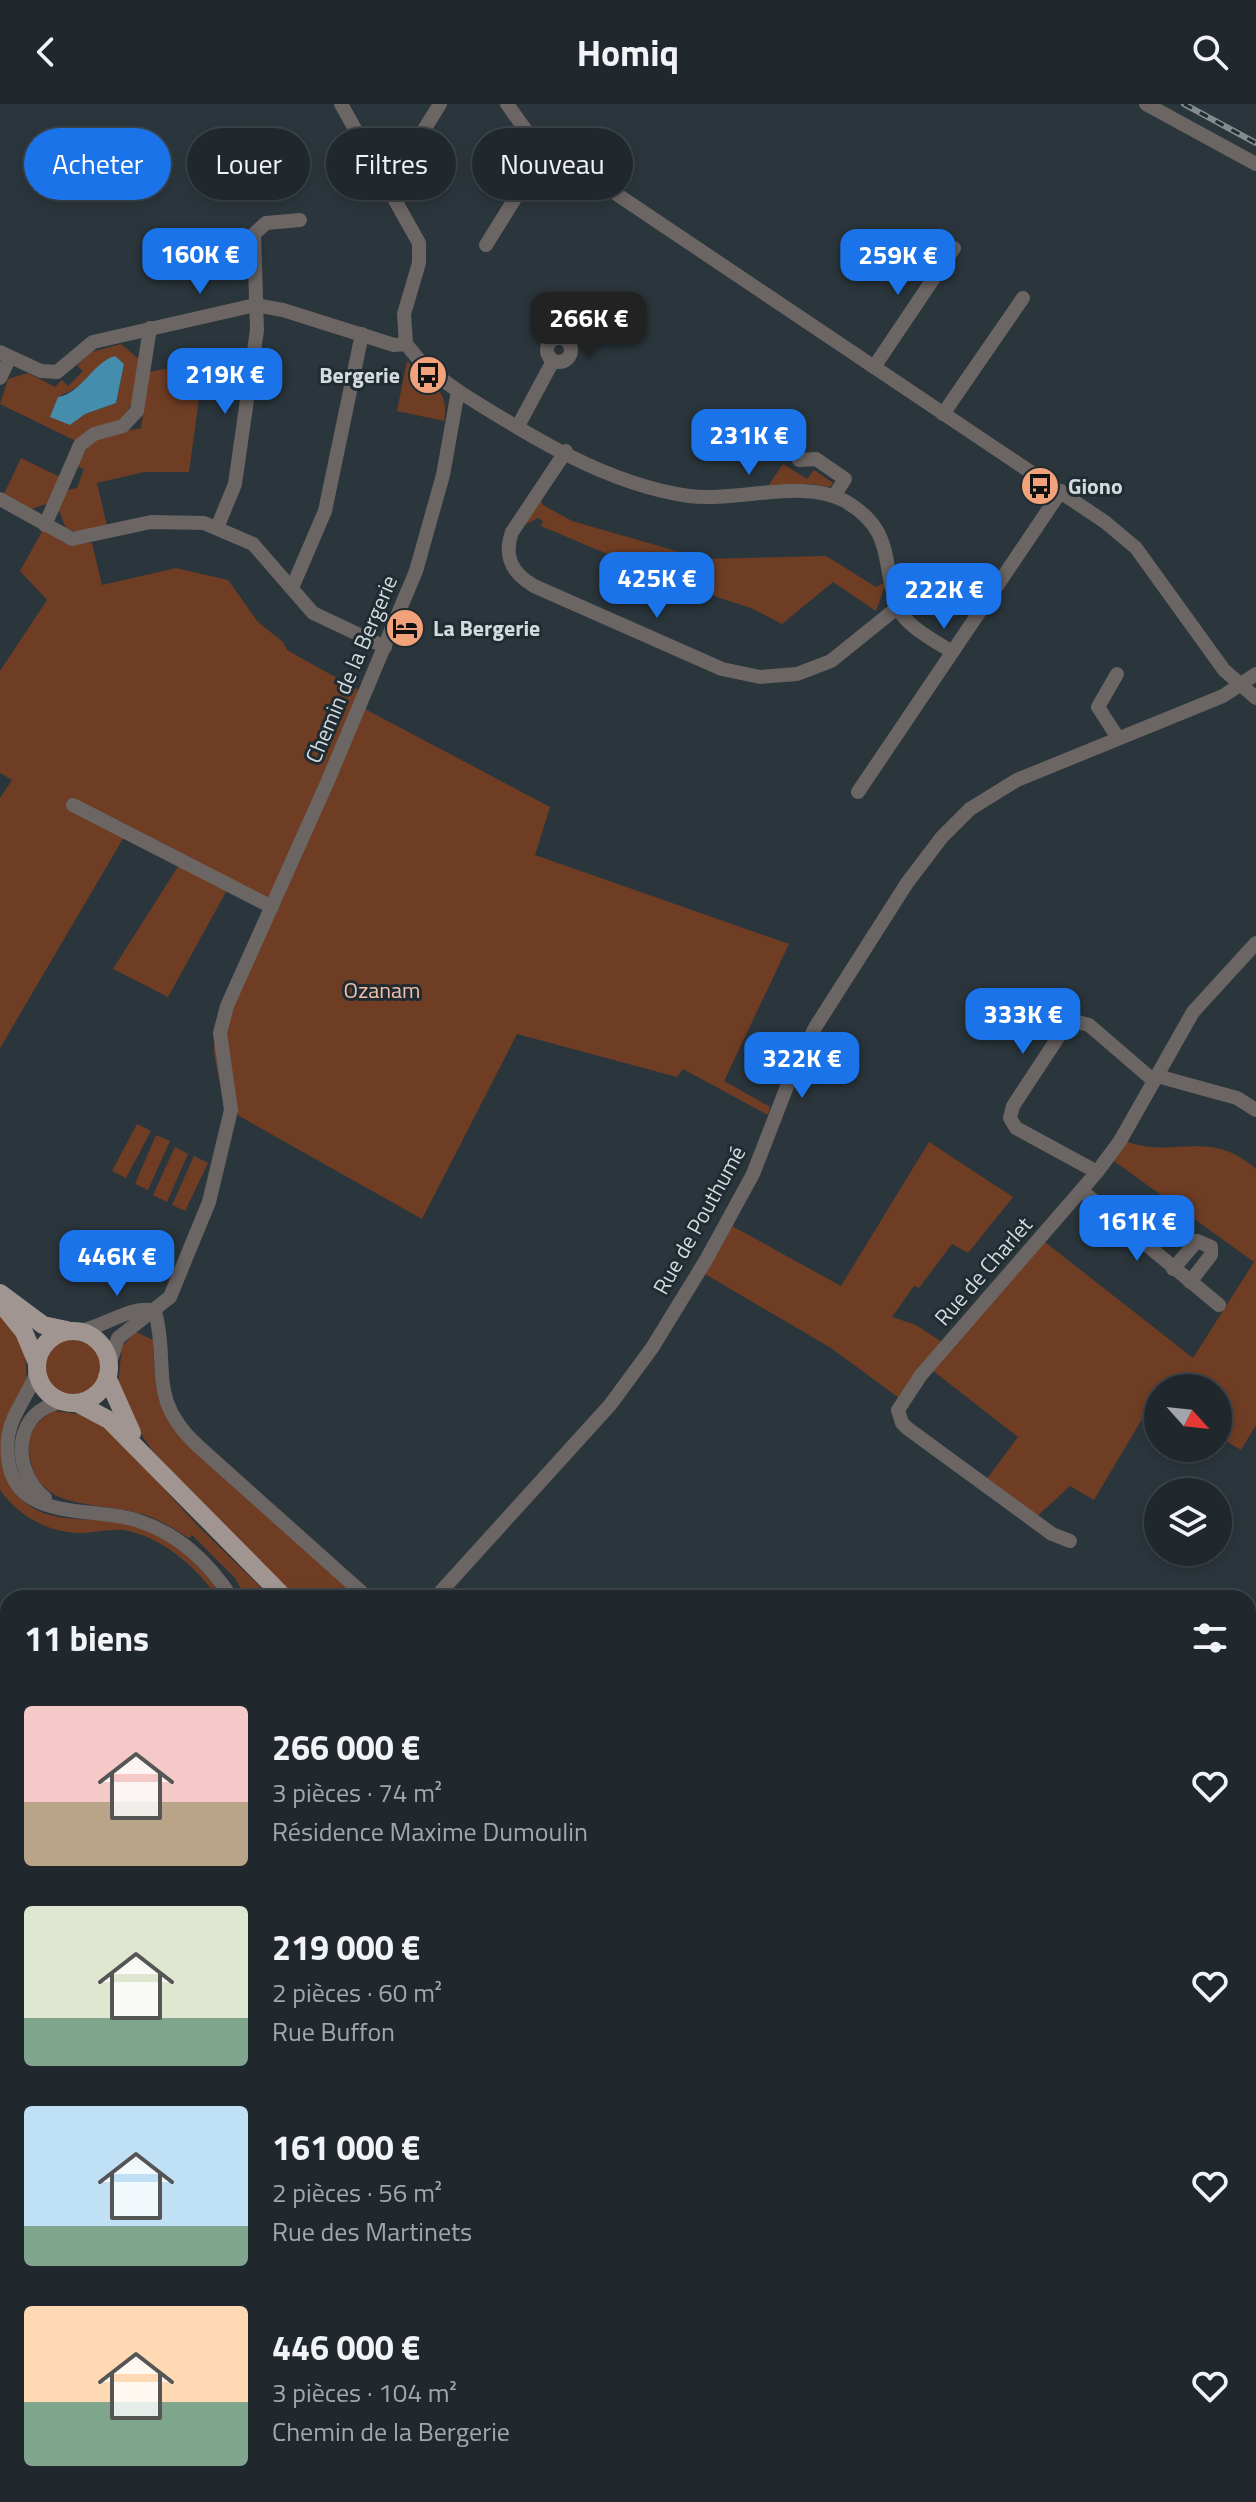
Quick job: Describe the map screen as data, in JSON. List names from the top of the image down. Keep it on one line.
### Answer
{"streets":{"street":["Chemin de la Bergerie","Rue de Pouthumé","Rue de Charlet"]},"parks":["Ozanam"],"places":{"bus stop":["Bergerie","Giono"],"hotel":["La Bergerie"]},"north":"bottom right","page":{"header":"Homiq","chip":["Acheter","Louer","Filtres","Nouveau"],"price":["160K €","259K €","266K €","219K €","231K €","425K €","222K €","333K €","322K €","161K €","446K €"],"heading":"11 biens","list":[{"name":"266 000 €","note":"3 pièces · 74 m² · Résidence Maxime Dumoulin"},{"name":"219 000 €","note":"2 pièces · 60 m² · Rue Buffon"},{"name":"161 000 €","note":"2 pièces · 56 m² · Rue des Martinets"},{"name":"446 000 €","note":"3 pièces · 104 m² · Chemin de la Bergerie"}]}}
